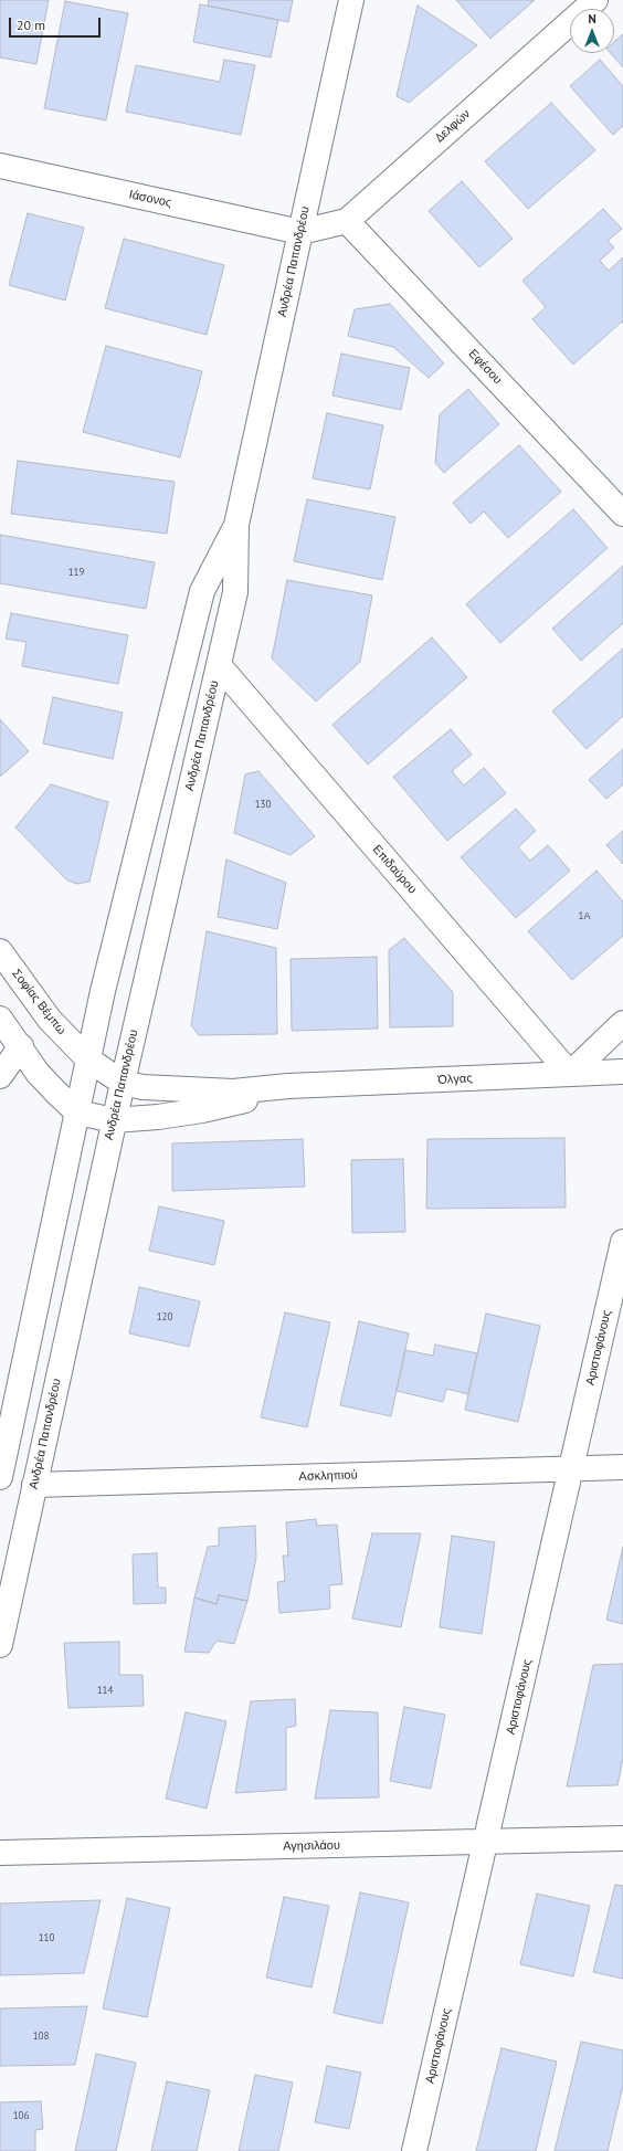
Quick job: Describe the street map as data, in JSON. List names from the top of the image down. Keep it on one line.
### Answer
{"streets":{"street":["Δελφών","Ιάσονος","Ανδρέα Παπανδρέου","Εφέσου","Επιδαύρου","Σοφίας Βέμπω","Όλγας","Αριστοφάνους","Ασκληπιού","Αγησιλάου"]},"crossings":[["Δελφών","Ιάσονος"],["Δελφών","Ανδρέα Παπανδρέου"],["Δελφών","Εφέσου"],["Ιάσονος","Ανδρέα Παπανδρέου"],["Ανδρέα Παπανδρέου","Επιδαύρου"],["Ανδρέα Παπανδρέου","Σοφίας Βέμπω"],["Ανδρέα Παπανδρέου","Όλγας"],["Ανδρέα Παπανδρέου","Ασκληπιού"],["Επιδαύρου","Όλγας"],["Σοφίας Βέμπω","Όλγας"],["Αριστοφάνους","Ασκληπιού"],["Αριστοφάνους","Αγησιλάου"]],"house_numbers":["119","130","1Α","120","114","110","108","106"],"scale_bar":"20 m","north":"top"}
